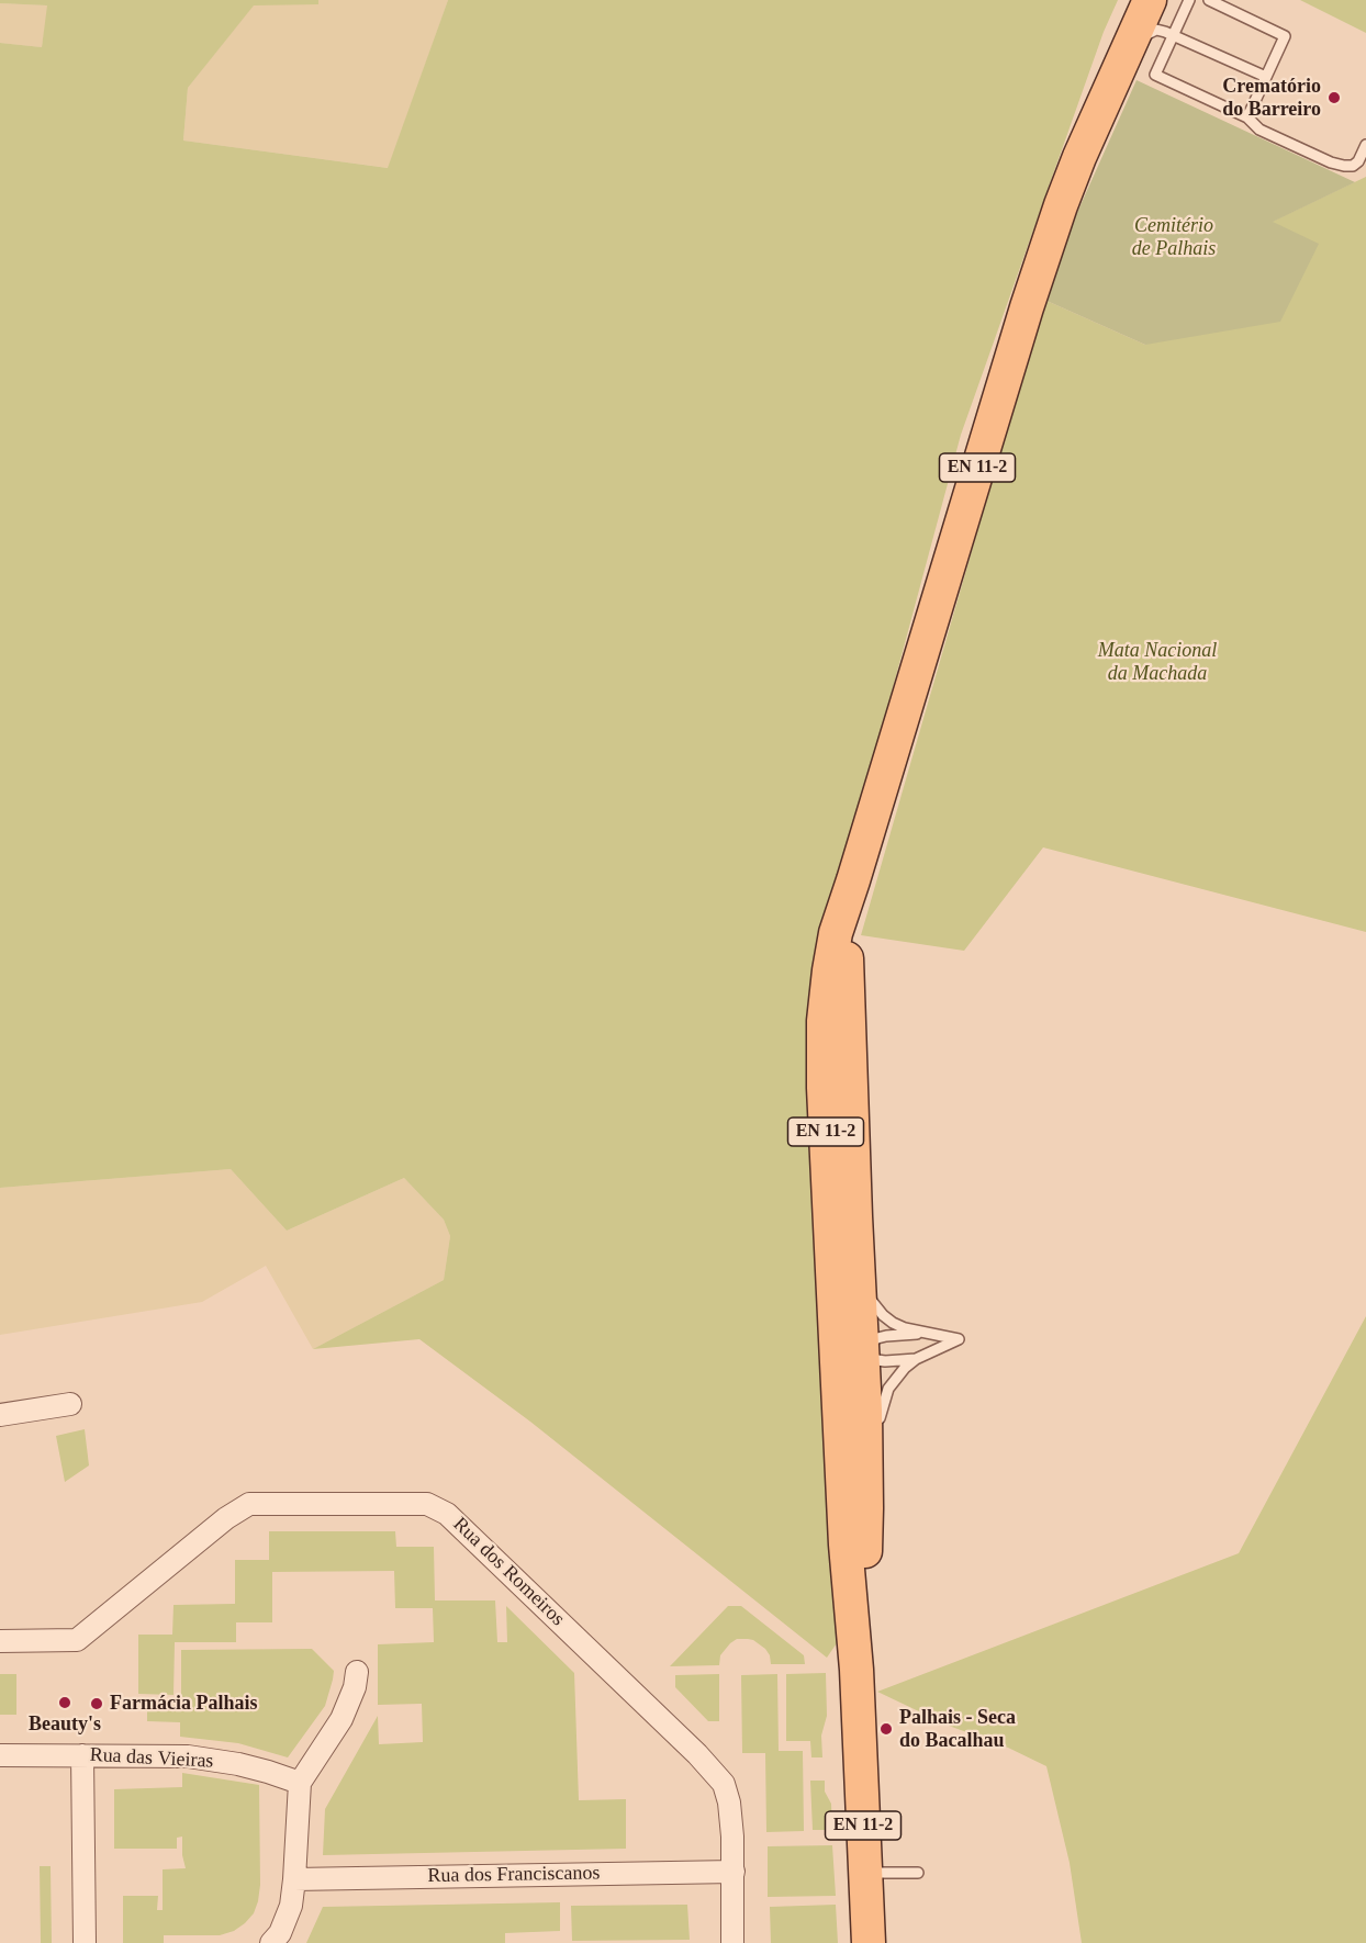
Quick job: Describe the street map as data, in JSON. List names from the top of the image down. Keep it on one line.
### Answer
{"streets":{"main road":["EN 11-2"],"street":["Rua dos Romeiros","Rua das Vieiras","Rua dos Franciscanos"]},"crossings":[["Rua dos Romeiros","Rua dos Franciscanos"]],"parks":["Cemitério de Palhais","Mata Nacional da Machada"],"places":["Crematório do Barreiro","Beauty's","Farmácia Palhais","Palhais - Seca do Bacalhau"]}
